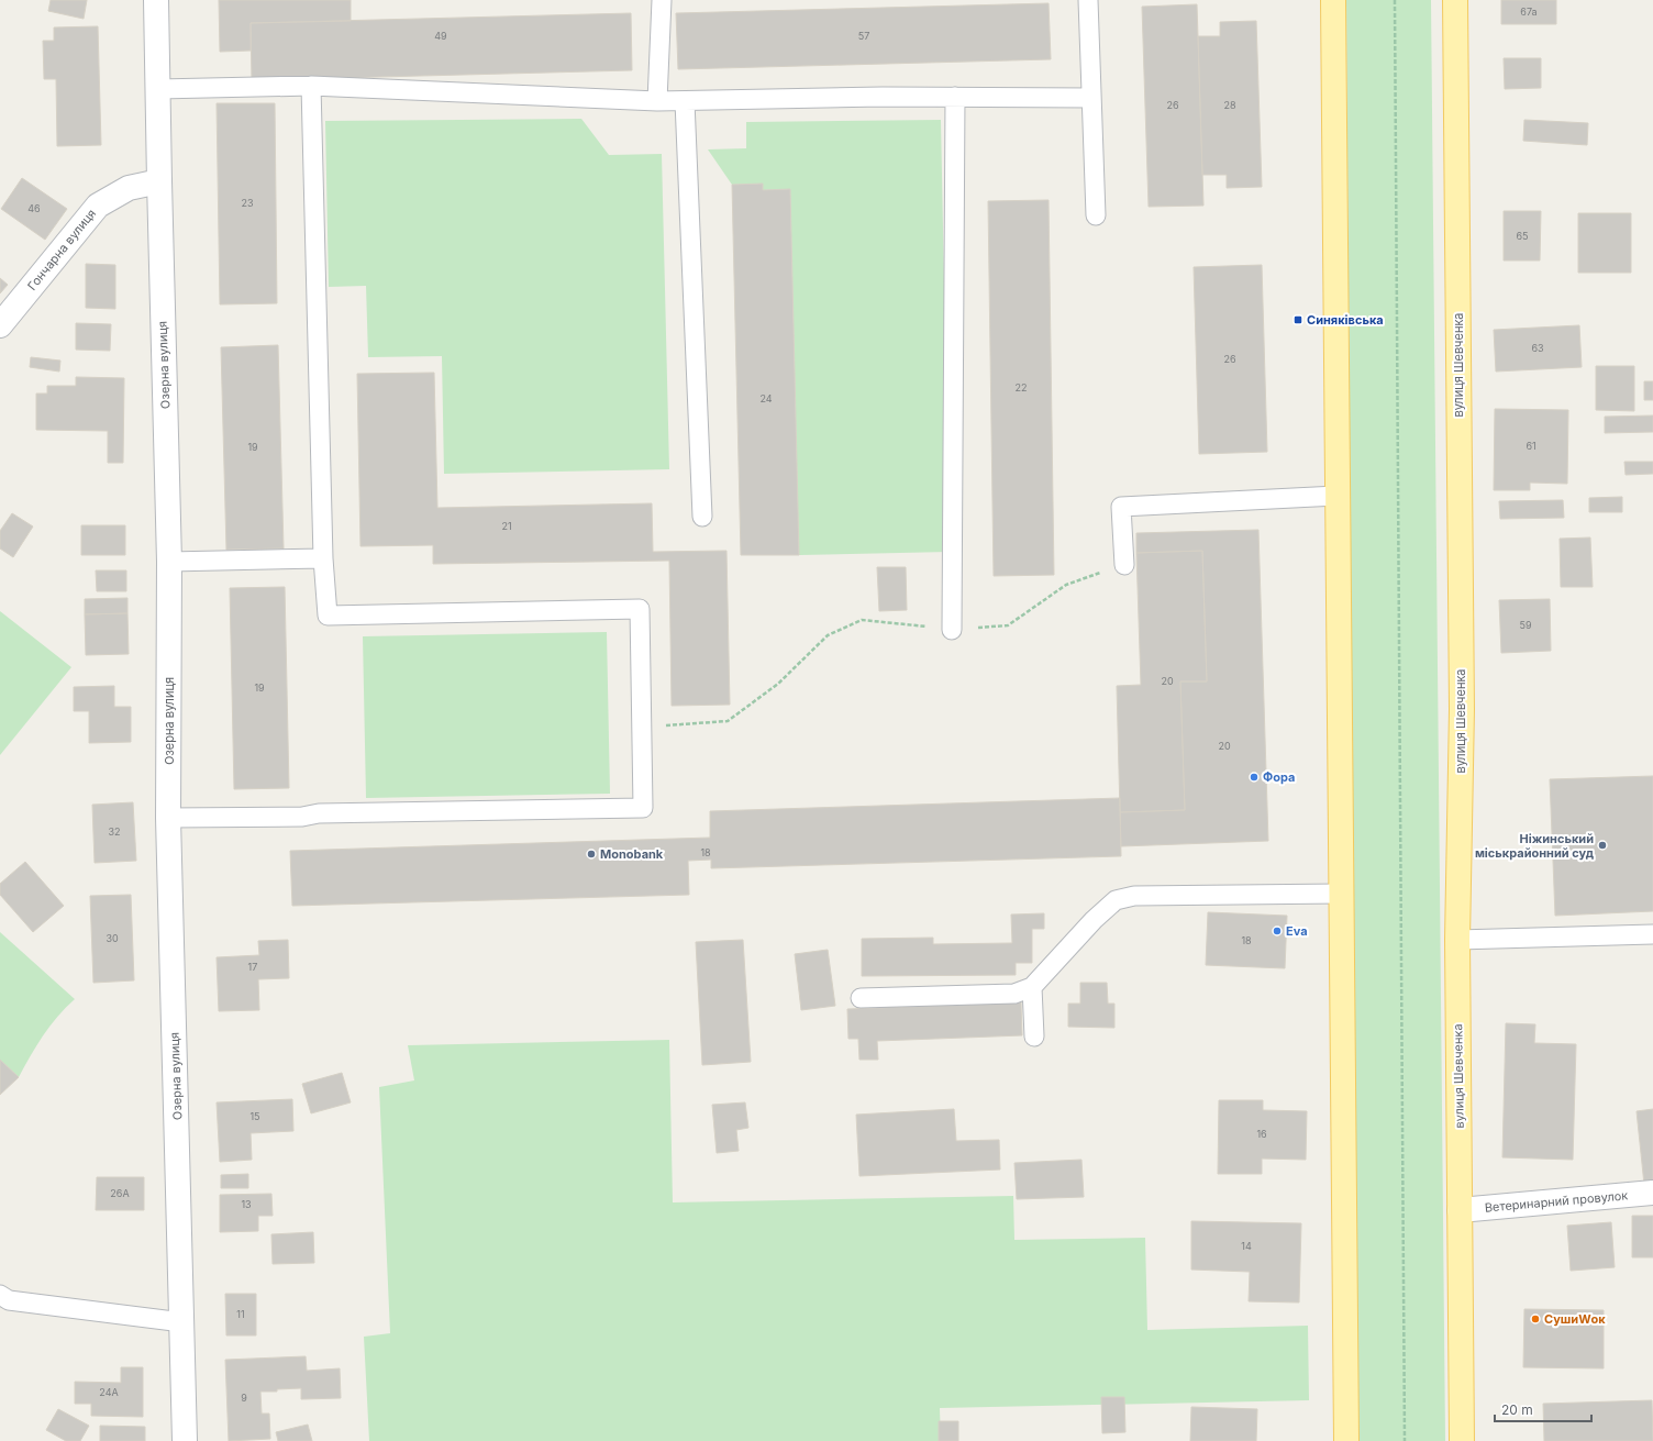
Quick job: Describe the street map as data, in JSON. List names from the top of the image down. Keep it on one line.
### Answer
{"streets":{"main road":["вулиця Шевченка"],"street":["Гончарна вулиця","Озерна вулиця","Ветеринарний провулок"]},"crossings":[["Гончарна вулиця","Озерна вулиця"],["вулиця Шевченка","Ветеринарний провулок"]],"places":{"transit":["Синяківська"],"other":["Фора","Ніжинський міськрайонний суд","Monobank","Eva","СушиWок"]},"house_numbers":["67а","49","57","26","28","23","46","65","63","26","22","24","61","19","21","59","20","19","20","32","18","30","18","17","15","16","26А","13","14","11","24А","9"],"scale_bar":"20 m"}
